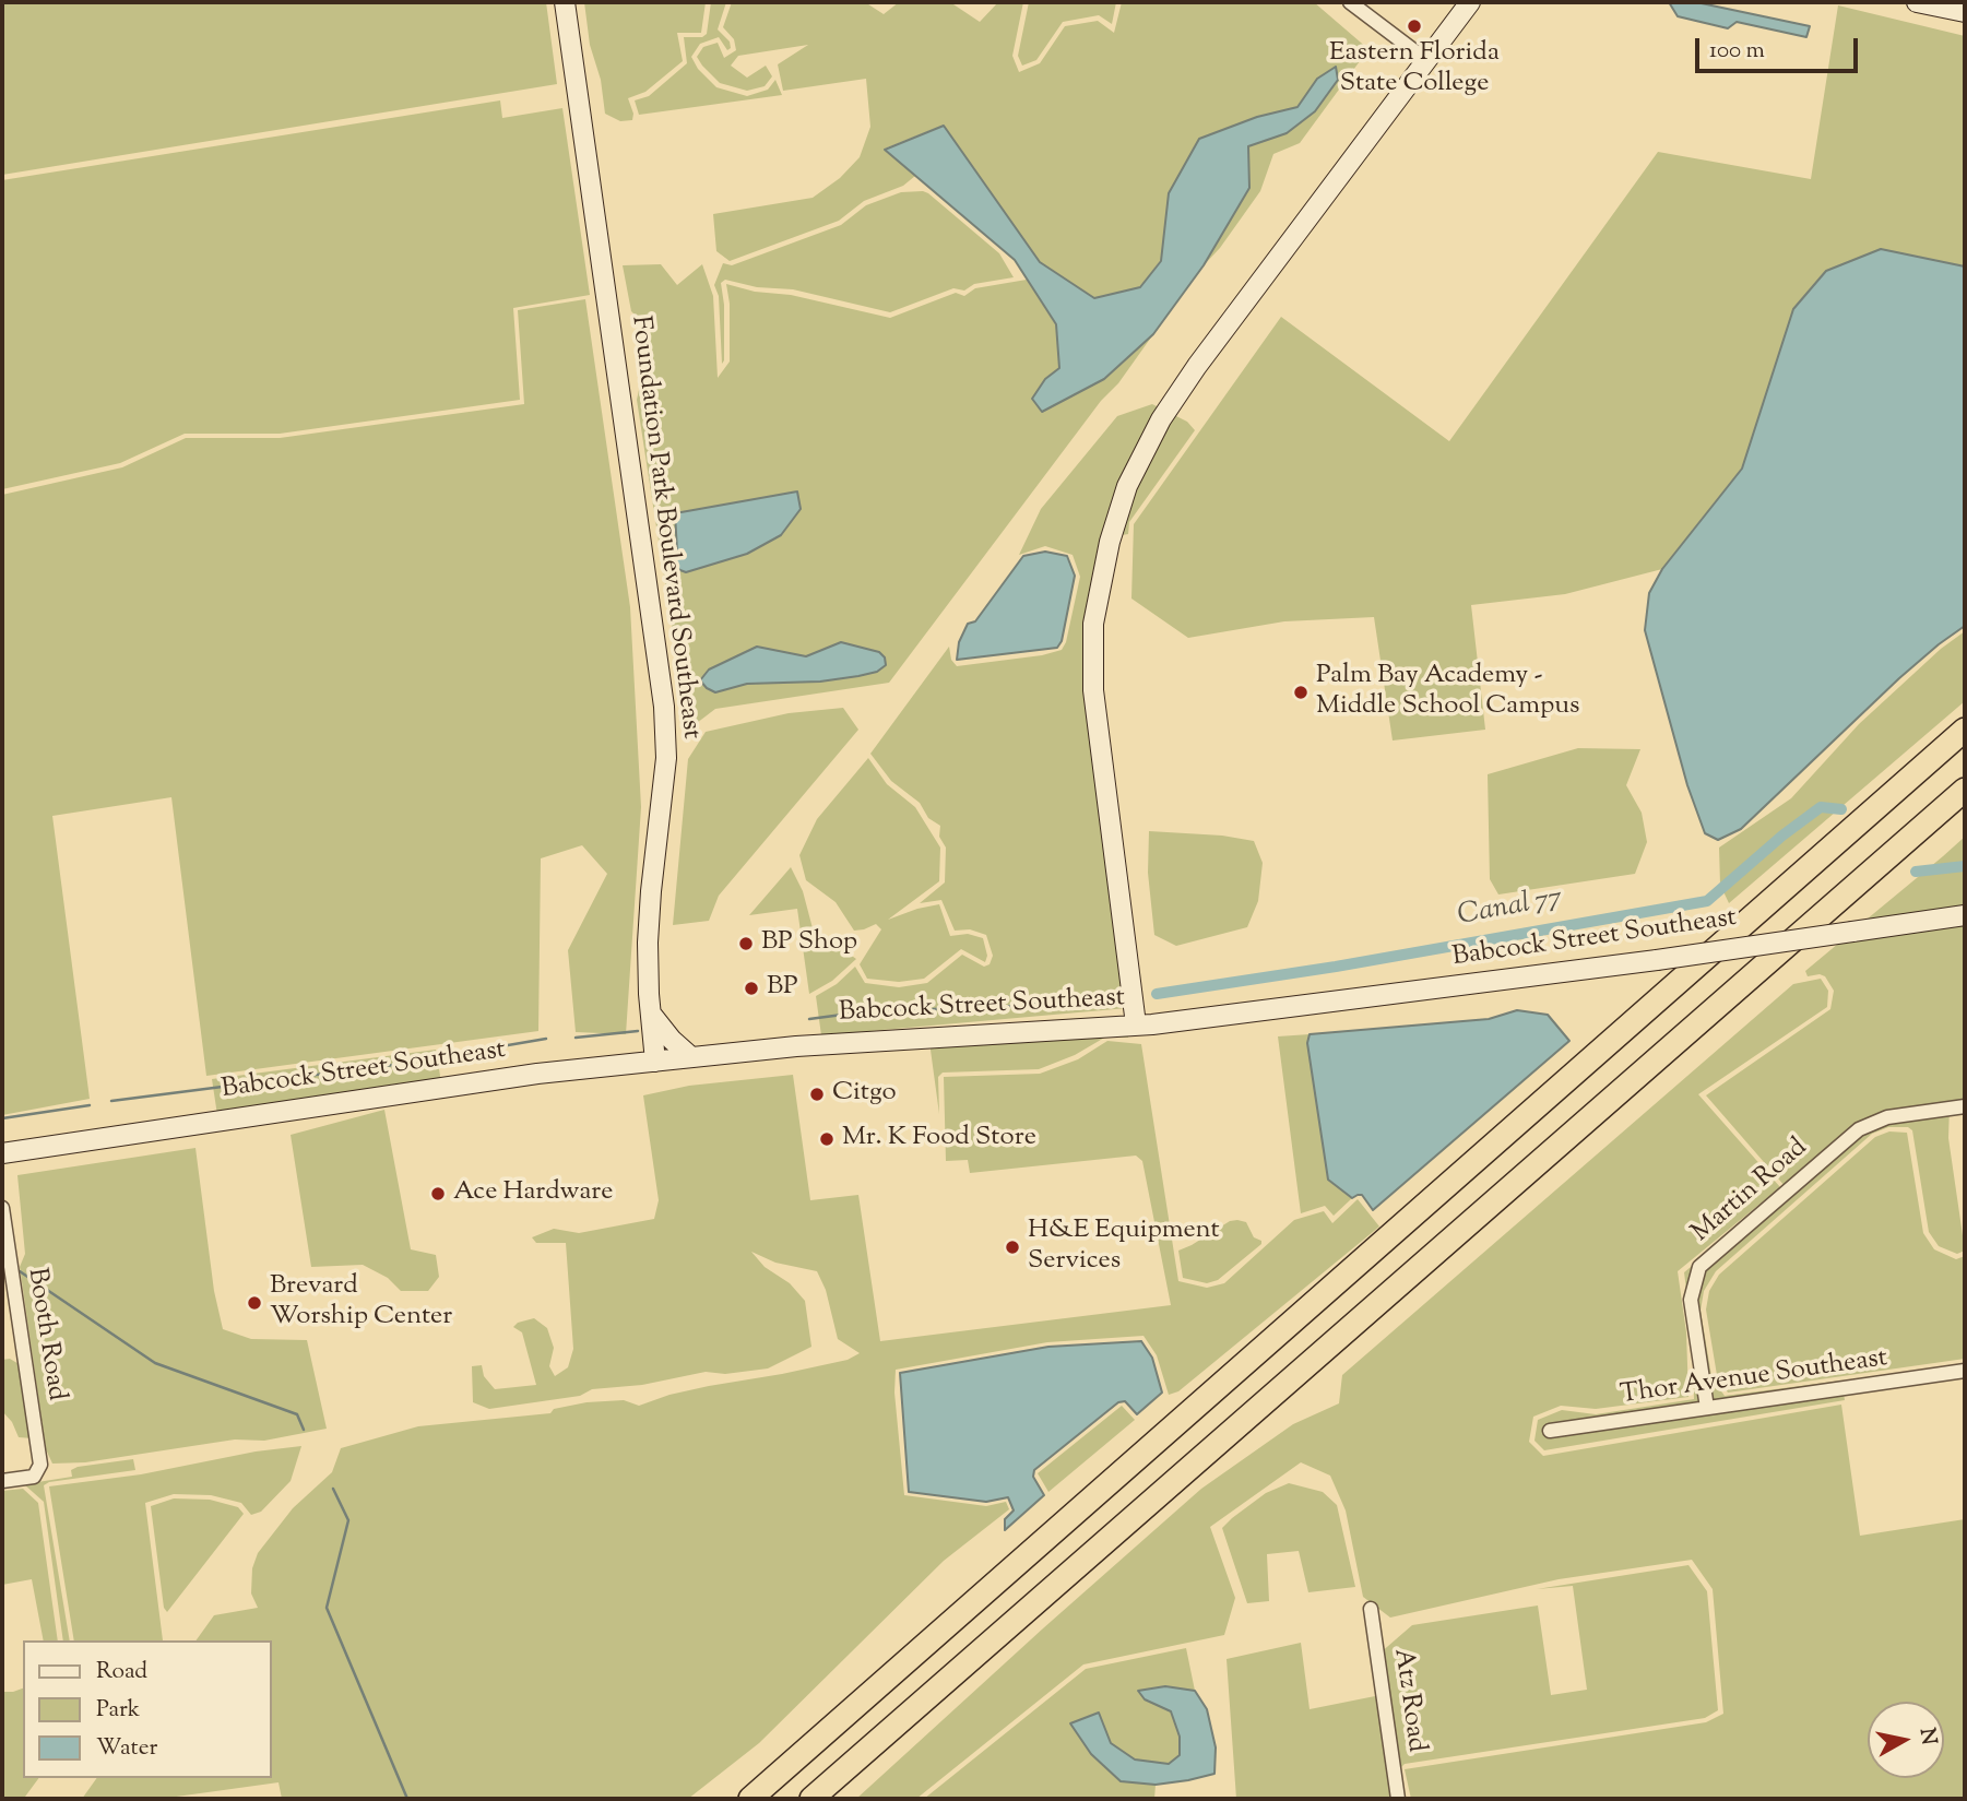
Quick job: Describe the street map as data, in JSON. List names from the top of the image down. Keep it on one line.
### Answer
{"streets":{"street":["Foundation Park Boulevard Southeast","Babcock Street Southeast","Martin Road","Booth Road","Thor Avenue Southeast","Atz Road"]},"crossings":[["Foundation Park Boulevard Southeast","Babcock Street Southeast"],["Martin Road","Thor Avenue Southeast"]],"water":["Canal 77"],"places":["Eastern Florida State College","Palm Bay Academy - Middle School Campus","BP Shop","BP","Citgo","Mr. K Food Store","Ace Hardware","H&E Equipment Services","Brevard Worship Center"],"legend":["Road","Park","Water"],"scale_bar":"100 m","north":"right"}
